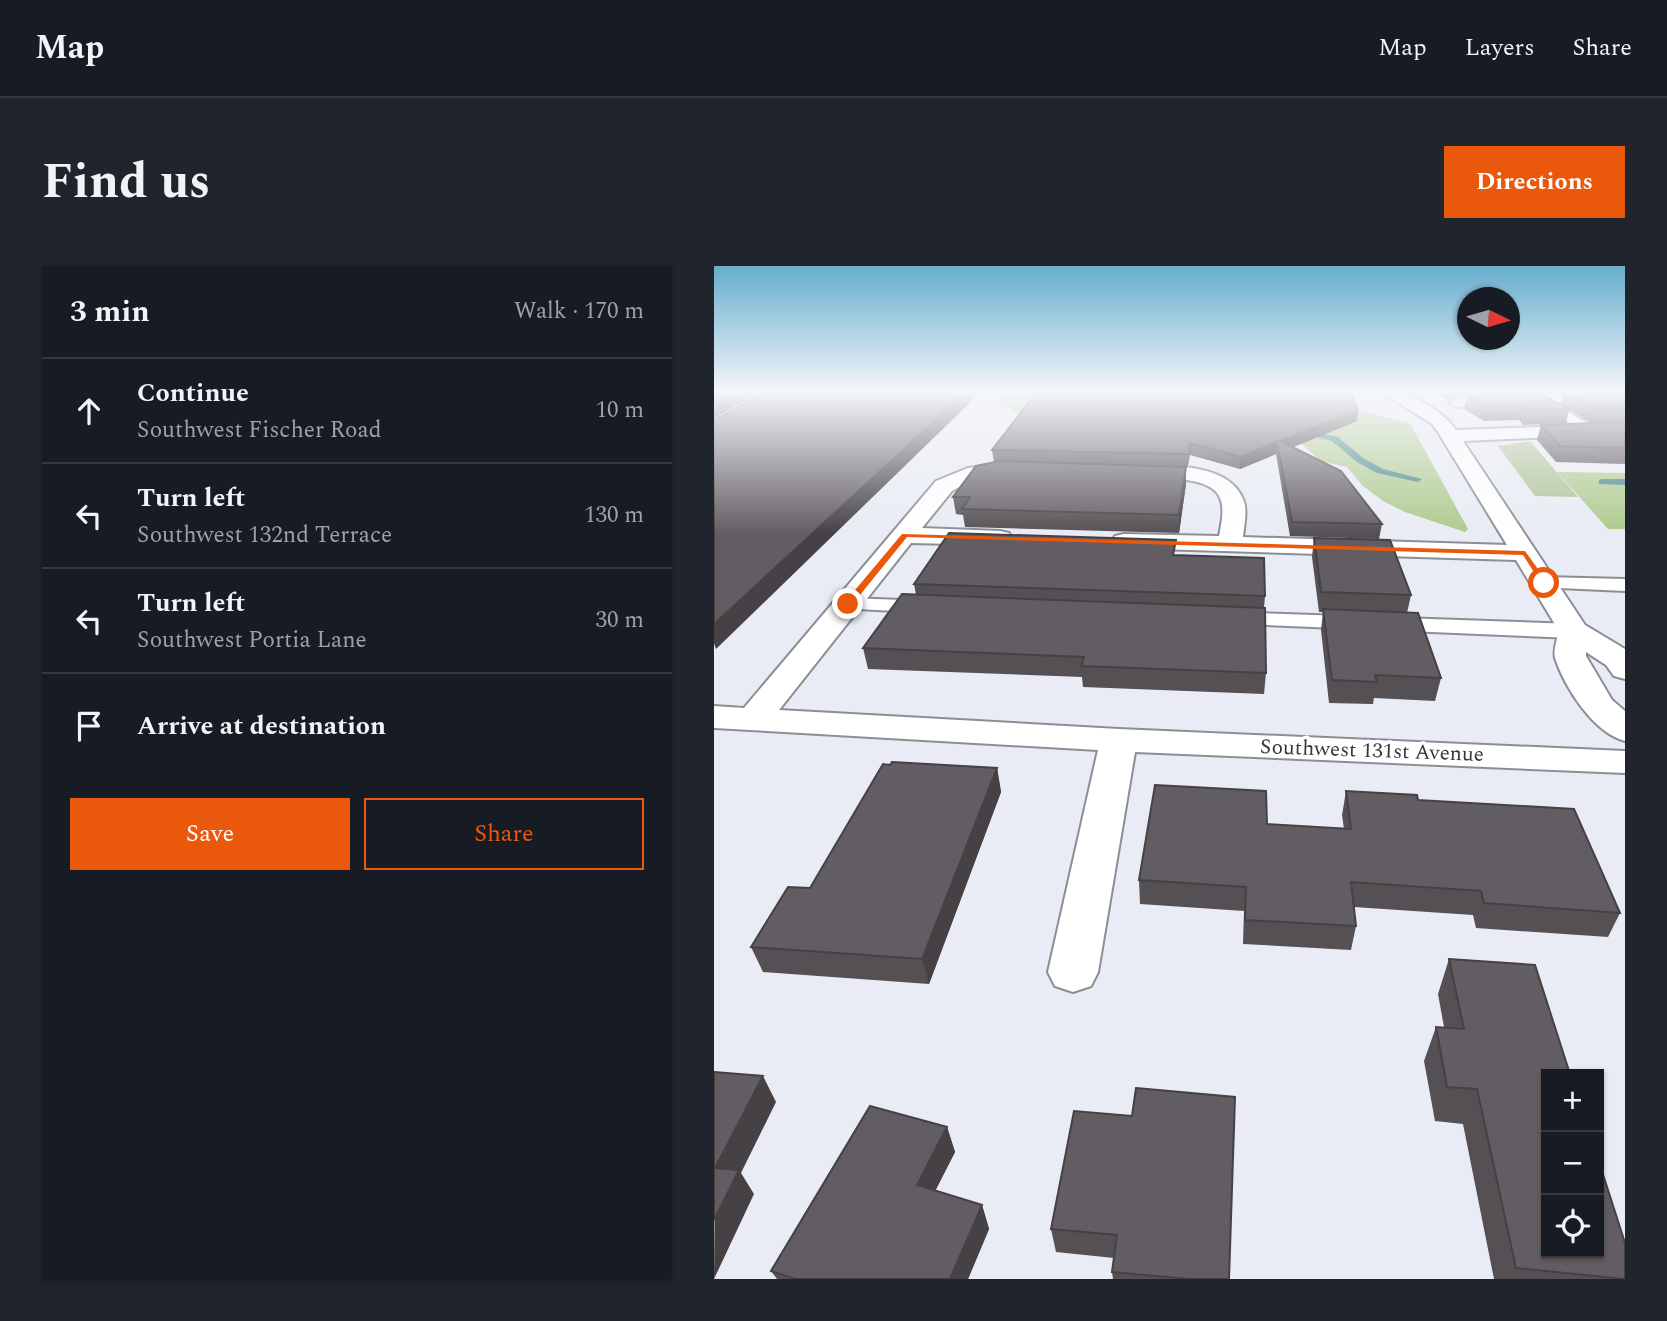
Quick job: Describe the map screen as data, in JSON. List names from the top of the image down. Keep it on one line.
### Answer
{"streets":{"street":["Southwest 131st Avenue"]},"north":"right","page":{"header":"Map","nav":["Map","Layers","Share"],"title":"Find us","buttons":["Directions",["Save","Share"]],"heading":["3 min","Walk · 170 m"],"list":[["Continue","Southwest Fischer Road","10 m"],["Turn left","Southwest 132nd Terrace","130 m"],["Turn left","Southwest Portia Lane","30 m"],"Arrive at destination"],"map_buttons":["+","−"]}}
